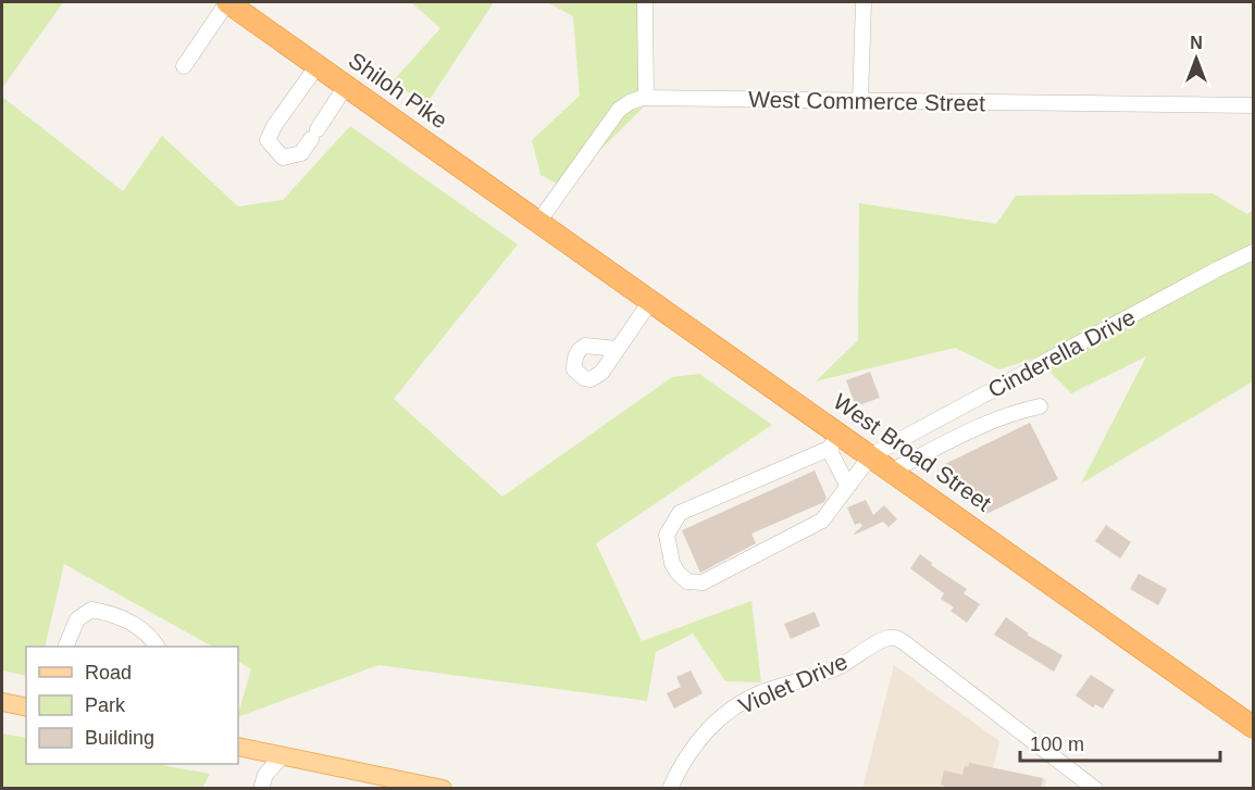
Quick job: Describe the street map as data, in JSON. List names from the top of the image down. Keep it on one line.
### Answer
{"streets":{"highway":["Shiloh Pike","West Broad Street"],"street":["West Commerce Street","Cinderella Drive","Violet Drive"]},"crossings":[["Shiloh Pike","West Commerce Street"],["Shiloh Pike","West Broad Street"],["West Commerce Street","West Broad Street"],["Cinderella Drive","West Broad Street"]],"legend":["Road","Park","Building"],"scale_bar":"100 m","north":"top"}
